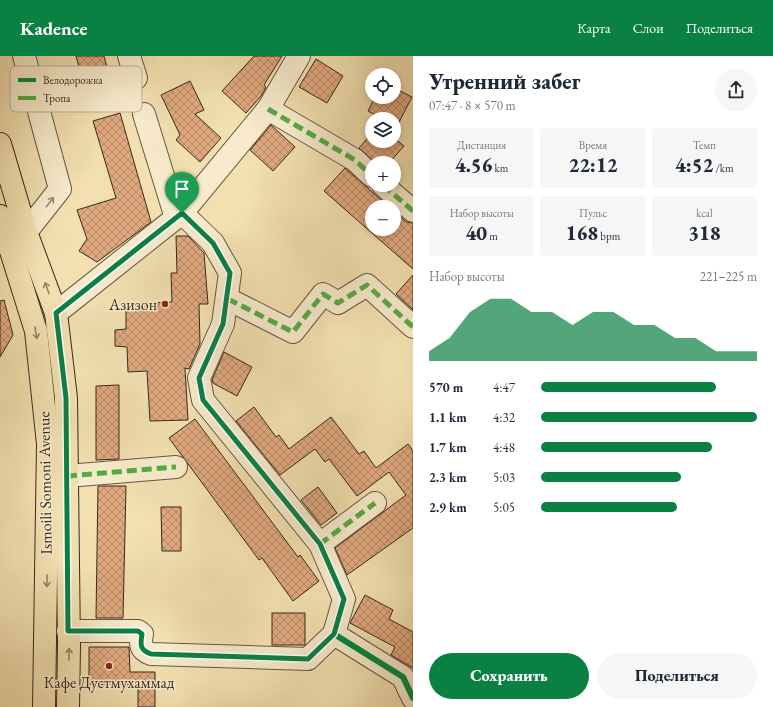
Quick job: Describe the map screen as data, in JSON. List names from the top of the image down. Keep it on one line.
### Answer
{"streets":{"main road":["Ismoili Somoni Avenue"]},"places":["Азизон","Кафе Дустмухаммад"],"legend":["Велодорожка","Тропа"],"page":{"header":"Kadence","nav":["Карта","Слои","Поделиться"],"heading":["Утренний забег","07:47 · 8 × 570 m"],"map_buttons":["+","−"],"stats":[["Дистанция","4.56 km"],["Время","22:12"],["Темп","4:52 /km"],["Набор высоты","40 m"],["Пульс","168 bpm"],["kcal","318"]],"chart":["Набор высоты","221–225 m"],"list":[{"name":"570 m","note":"4:47"},{"name":"1.1 km","note":"4:32"},{"name":"1.7 km","note":"4:48"},{"name":"2.3 km","note":"5:03"},{"name":"2.9 km","note":"5:05"}],"buttons":["Сохранить","Поделиться"]}}
